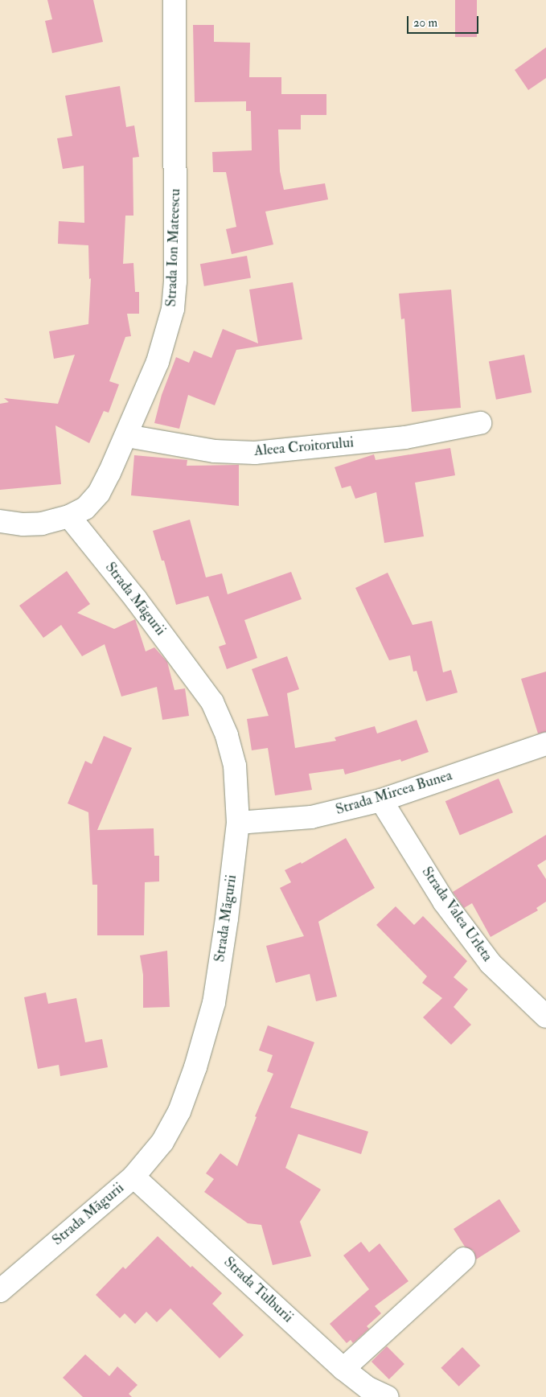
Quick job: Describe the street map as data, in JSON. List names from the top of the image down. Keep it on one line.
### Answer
{"streets":{"street":["Strada Ion Mateescu","Aleea Croitorului","Strada Măgurii","Strada Mircea Bunea","Strada Valea Urleta","Strada Tulburii"]},"crossings":[["Strada Ion Mateescu","Aleea Croitorului"],["Strada Ion Mateescu","Strada Măgurii"],["Strada Măgurii","Strada Mircea Bunea"],["Strada Măgurii","Strada Tulburii"],["Strada Mircea Bunea","Strada Valea Urleta"]],"scale_bar":"20 m"}
